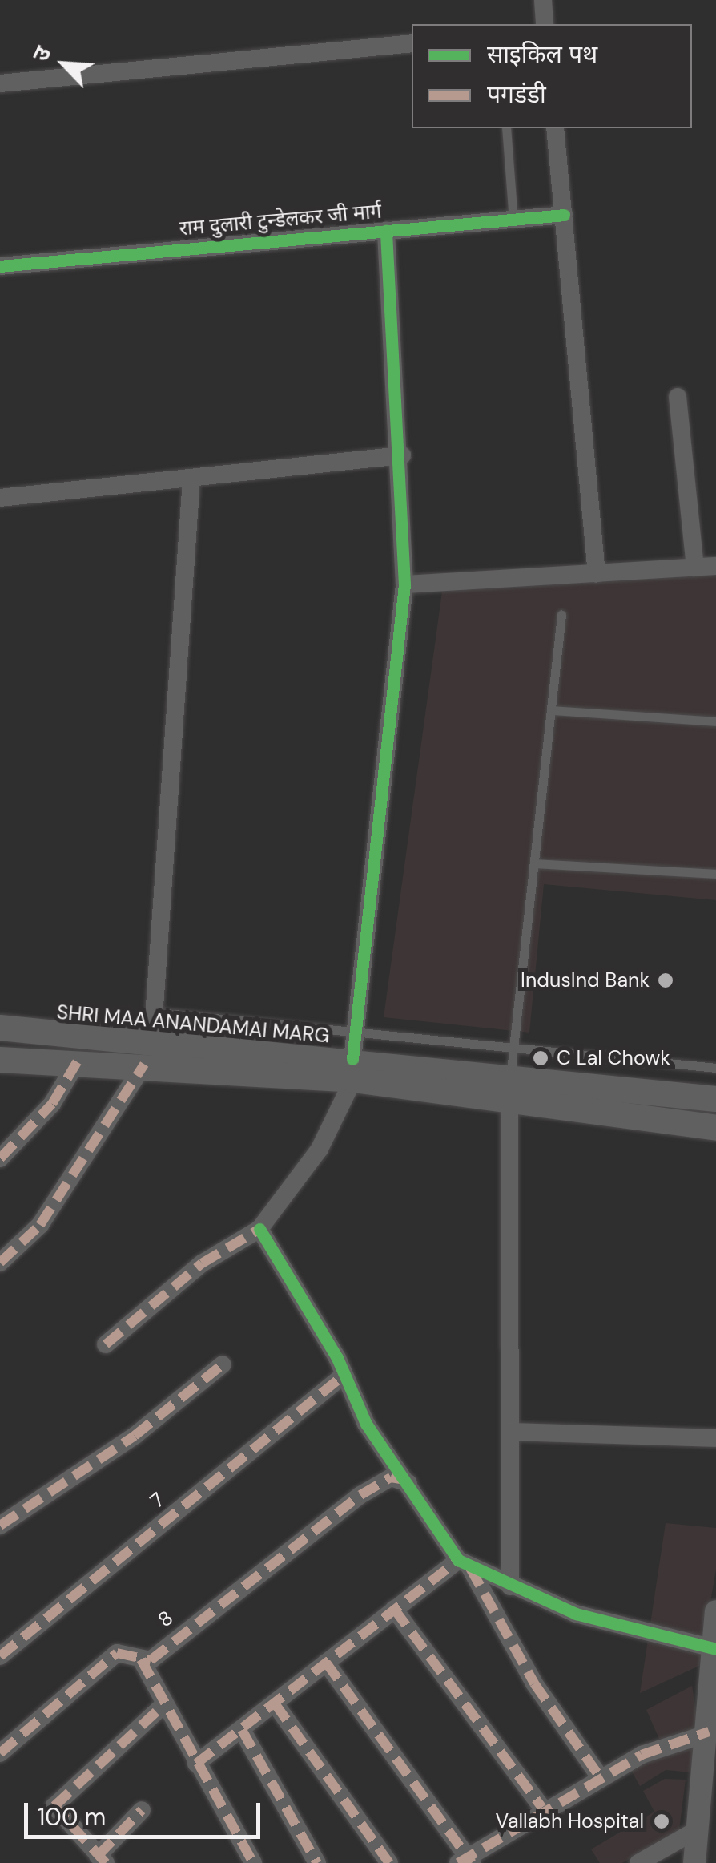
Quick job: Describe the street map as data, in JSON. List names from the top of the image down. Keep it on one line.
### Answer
{"streets":{"main road":["SHRI MAA ANANDAMAI MARG"],"street":["राम दुलारी टुन्डेलकर जी मार्ग","7","8"]},"places":["IndusInd Bank","C Lal Chowk","Vallabh Hospital"],"legend":["साइकिल पथ","पगडंडी"],"scale_bar":"100 m","north":"top left"}
